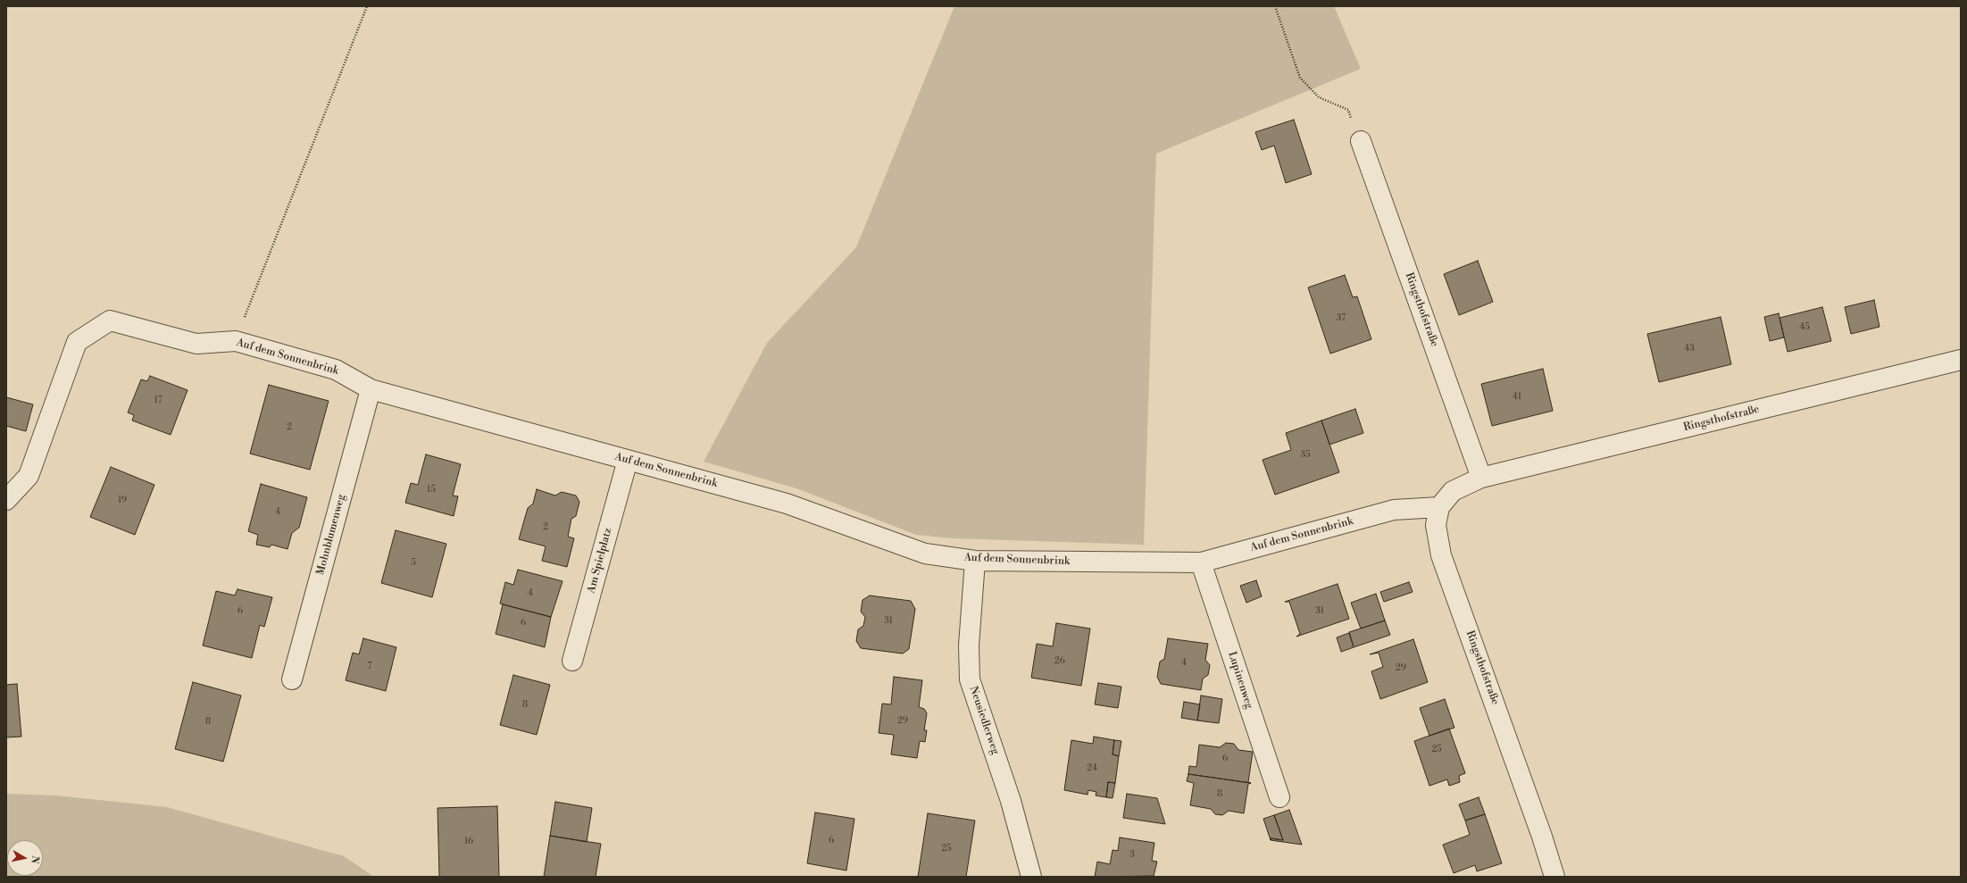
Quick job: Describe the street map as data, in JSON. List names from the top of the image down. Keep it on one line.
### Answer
{"streets":{"street":["Ringsthofstraße","Auf dem Sonnenbrink","Mohnblumenweg","Am Spielplatz","Lupinenweg","Neusiedlerweg"]},"crossings":[["Ringsthofstraße","Auf dem Sonnenbrink"],["Auf dem Sonnenbrink","Mohnblumenweg"],["Auf dem Sonnenbrink","Am Spielplatz"],["Auf dem Sonnenbrink","Lupinenweg"],["Auf dem Sonnenbrink","Neusiedlerweg"]],"house_numbers":["37","45","43","41","17","2","35","15","19","4","2","5","4","6","31","31","6","26","4","7","29","8","29","8","25","6","24","8","6","16","25","3"],"north":"right"}
